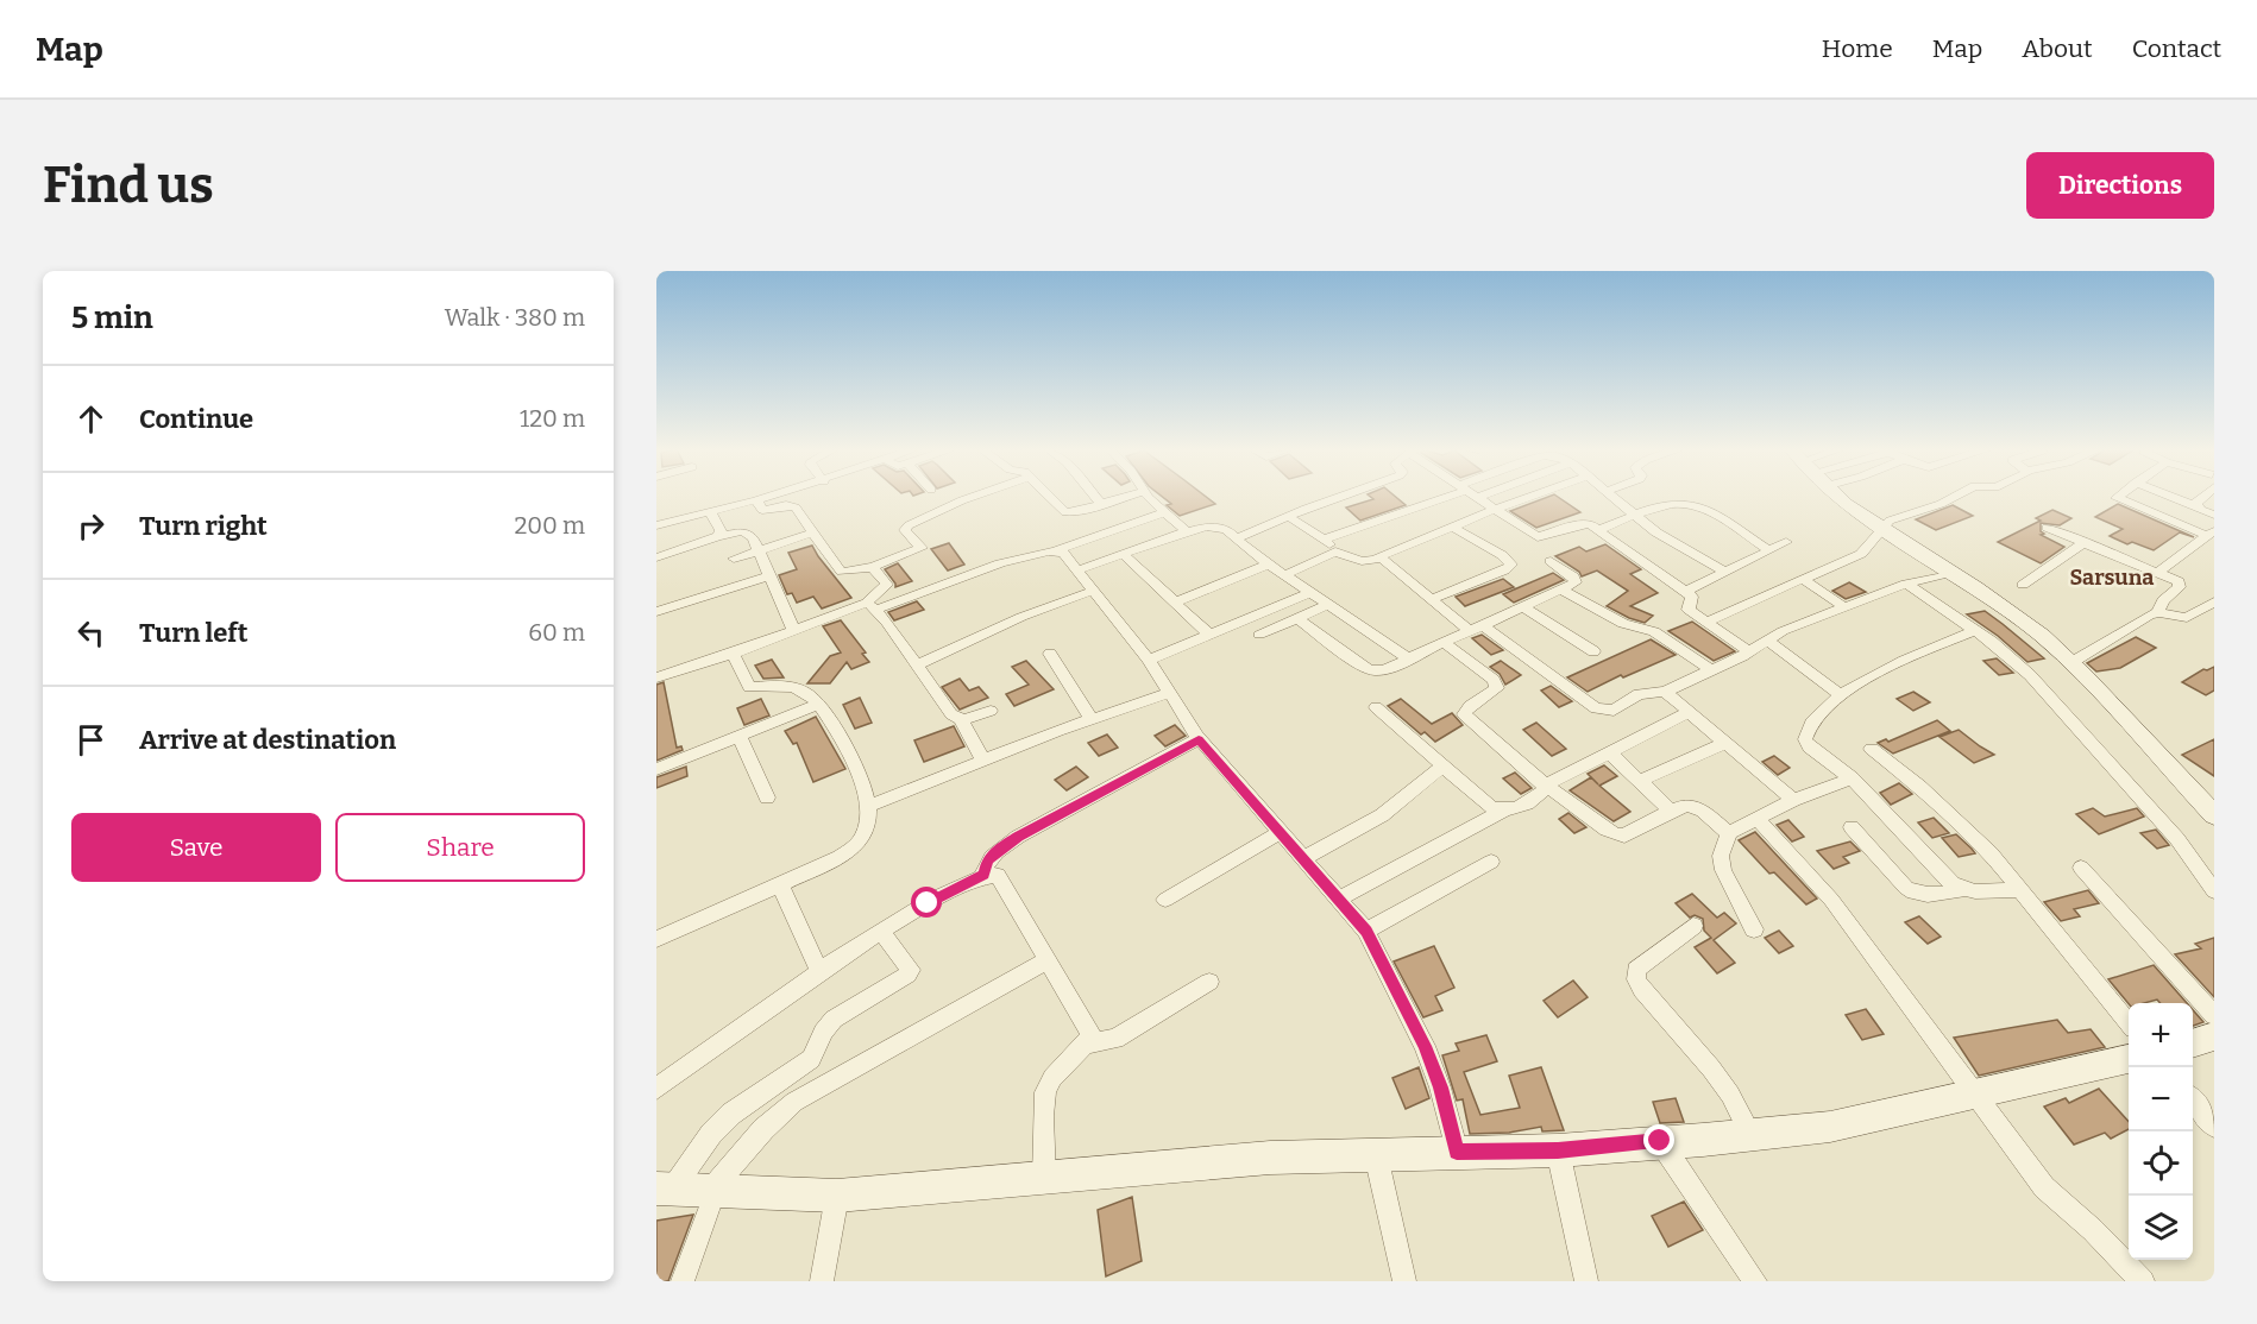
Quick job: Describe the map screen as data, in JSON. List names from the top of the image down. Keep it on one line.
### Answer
{"districts":["Sarsuna"],"page":{"header":"Map","nav":["Home","Map","About","Contact"],"buttons":["Directions",["Save","Share"]],"title":"Find us","heading":["5 min","Walk · 380 m"],"list":[["Continue","120 m"],["Turn right","200 m"],["Turn left","60 m"],"Arrive at destination"],"map_buttons":["+","−"]}}
